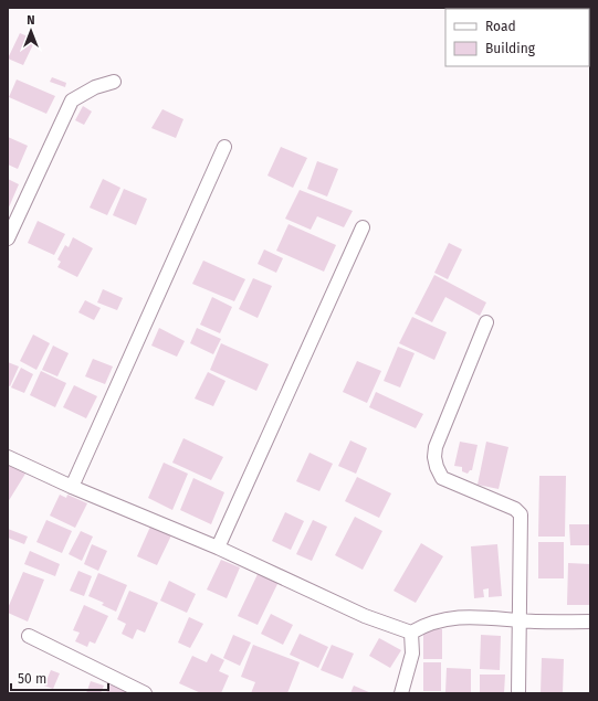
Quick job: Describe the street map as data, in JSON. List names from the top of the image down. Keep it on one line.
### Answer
{"legend":["Road","Building"],"scale_bar":"50 m","north":"top"}
